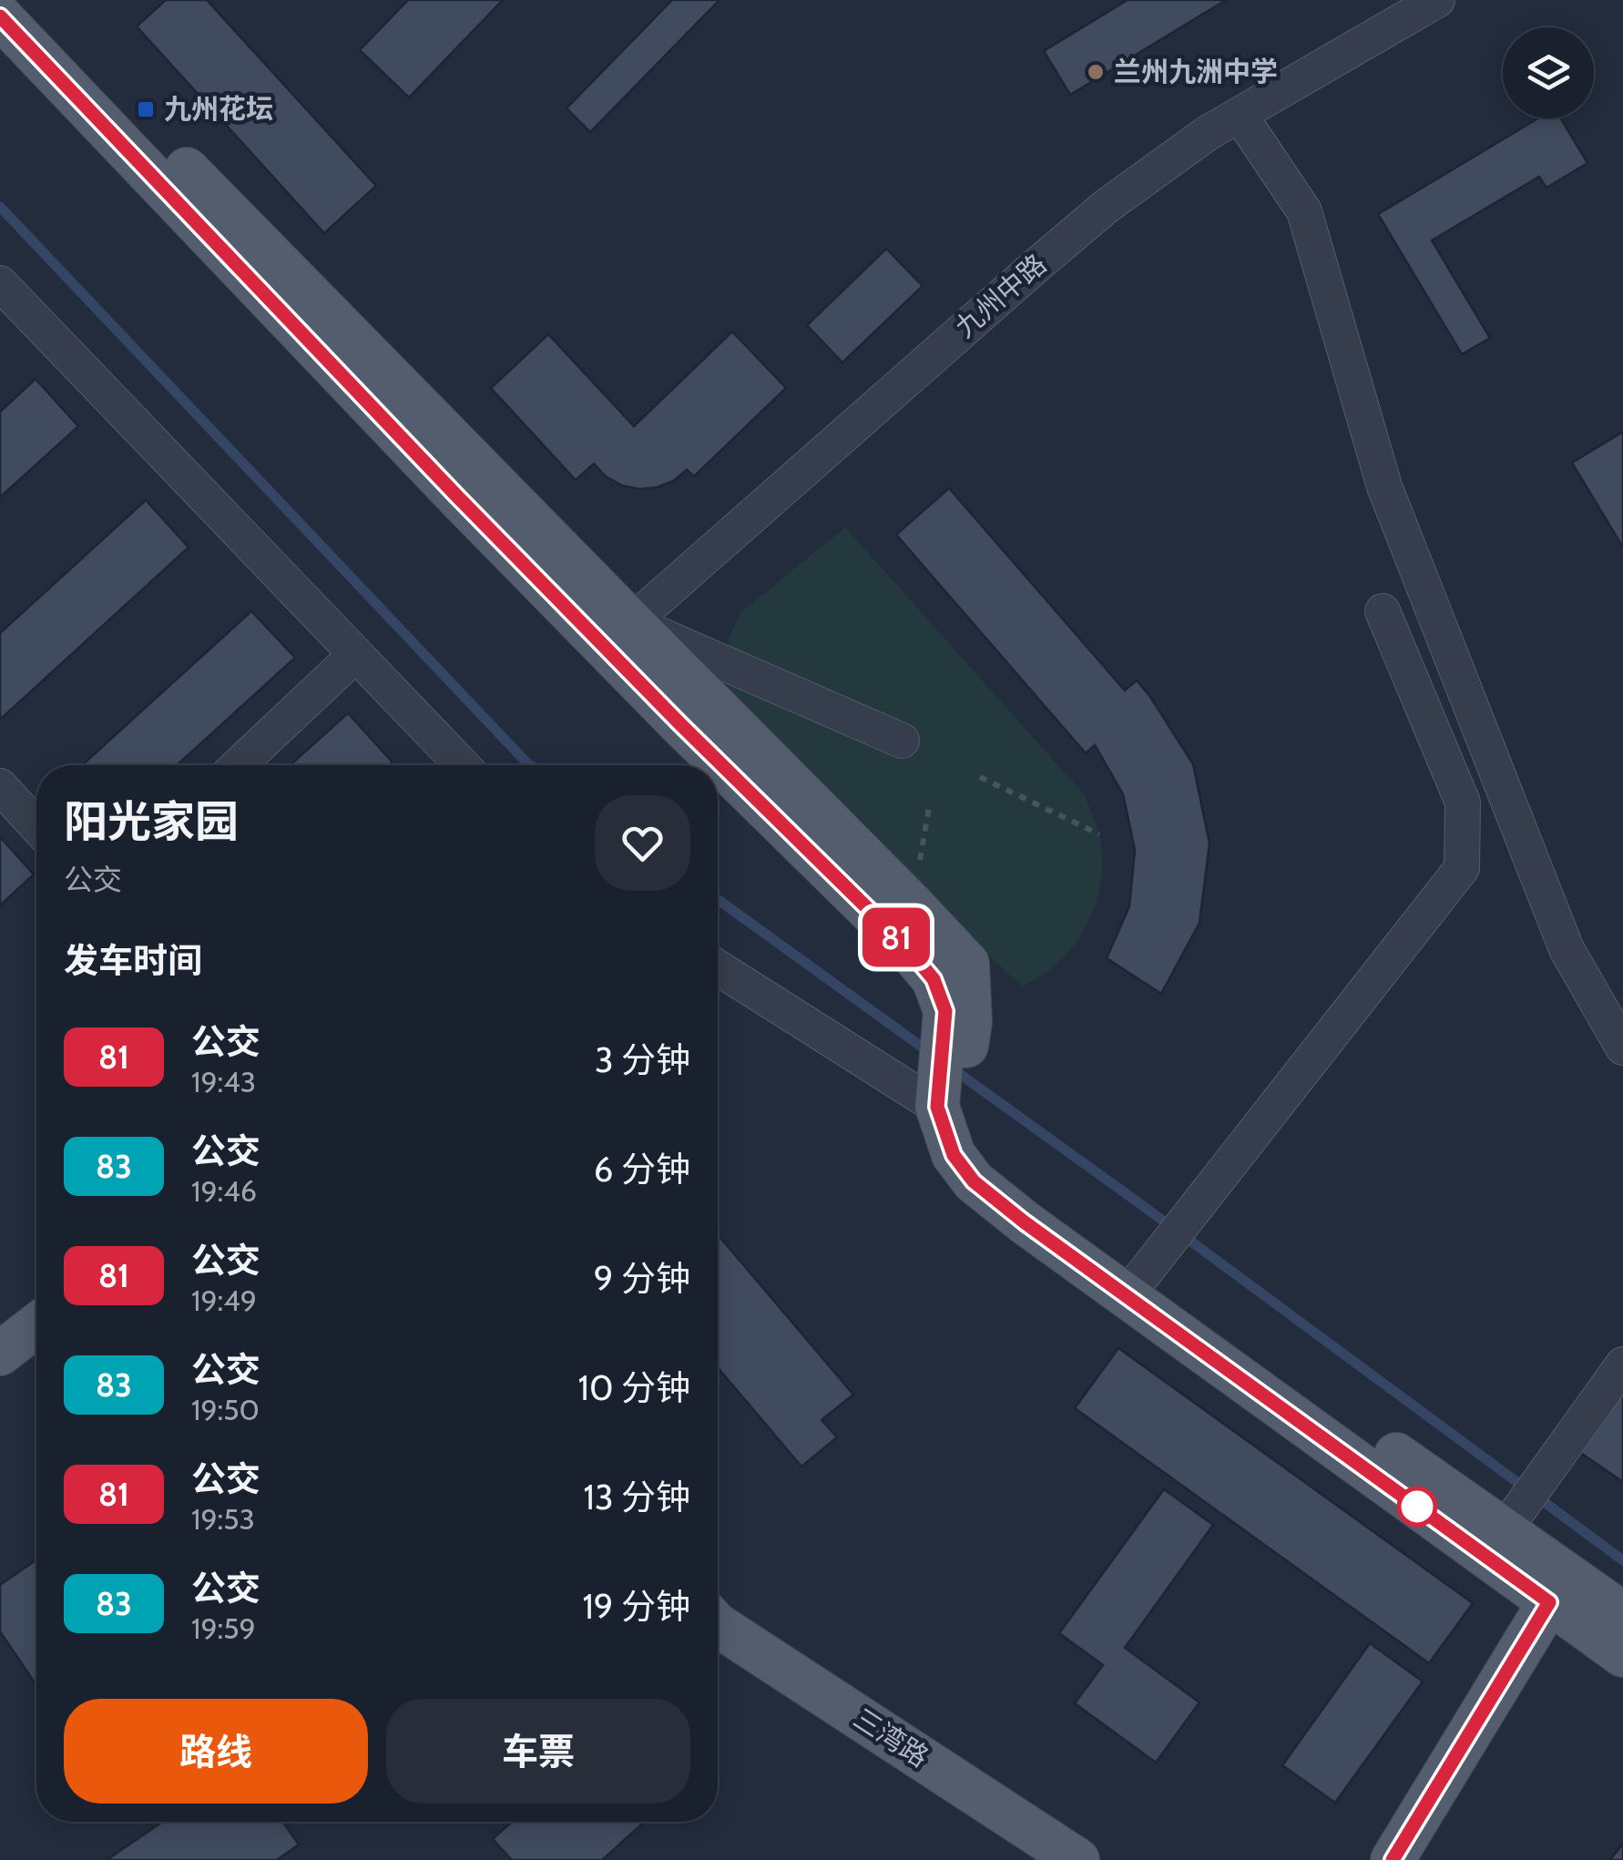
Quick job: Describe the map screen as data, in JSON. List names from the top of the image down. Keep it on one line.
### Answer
{"streets":{"main road":["三湾路"],"street":["九州中路"]},"places":{"other":["兰州九洲中学"],"transit":["九州花坛"]},"lines":["bus line 81"],"page":{"on_map":"81","heading":[["阳光家园","公交"],"发车时间"],"list":[{"mark":"81","name":"公交","note":"19:43","value":"3 分钟"},{"mark":"83","name":"公交","note":"19:46","value":"6 分钟"},{"mark":"81","name":"公交","note":"19:49","value":"9 分钟"},{"mark":"83","name":"公交","note":"19:50","value":"10 分钟"},{"mark":"81","name":"公交","note":"19:53","value":"13 分钟"},{"mark":"83","name":"公交","note":"19:59","value":"19 分钟"}],"buttons":["路线","车票"]}}
